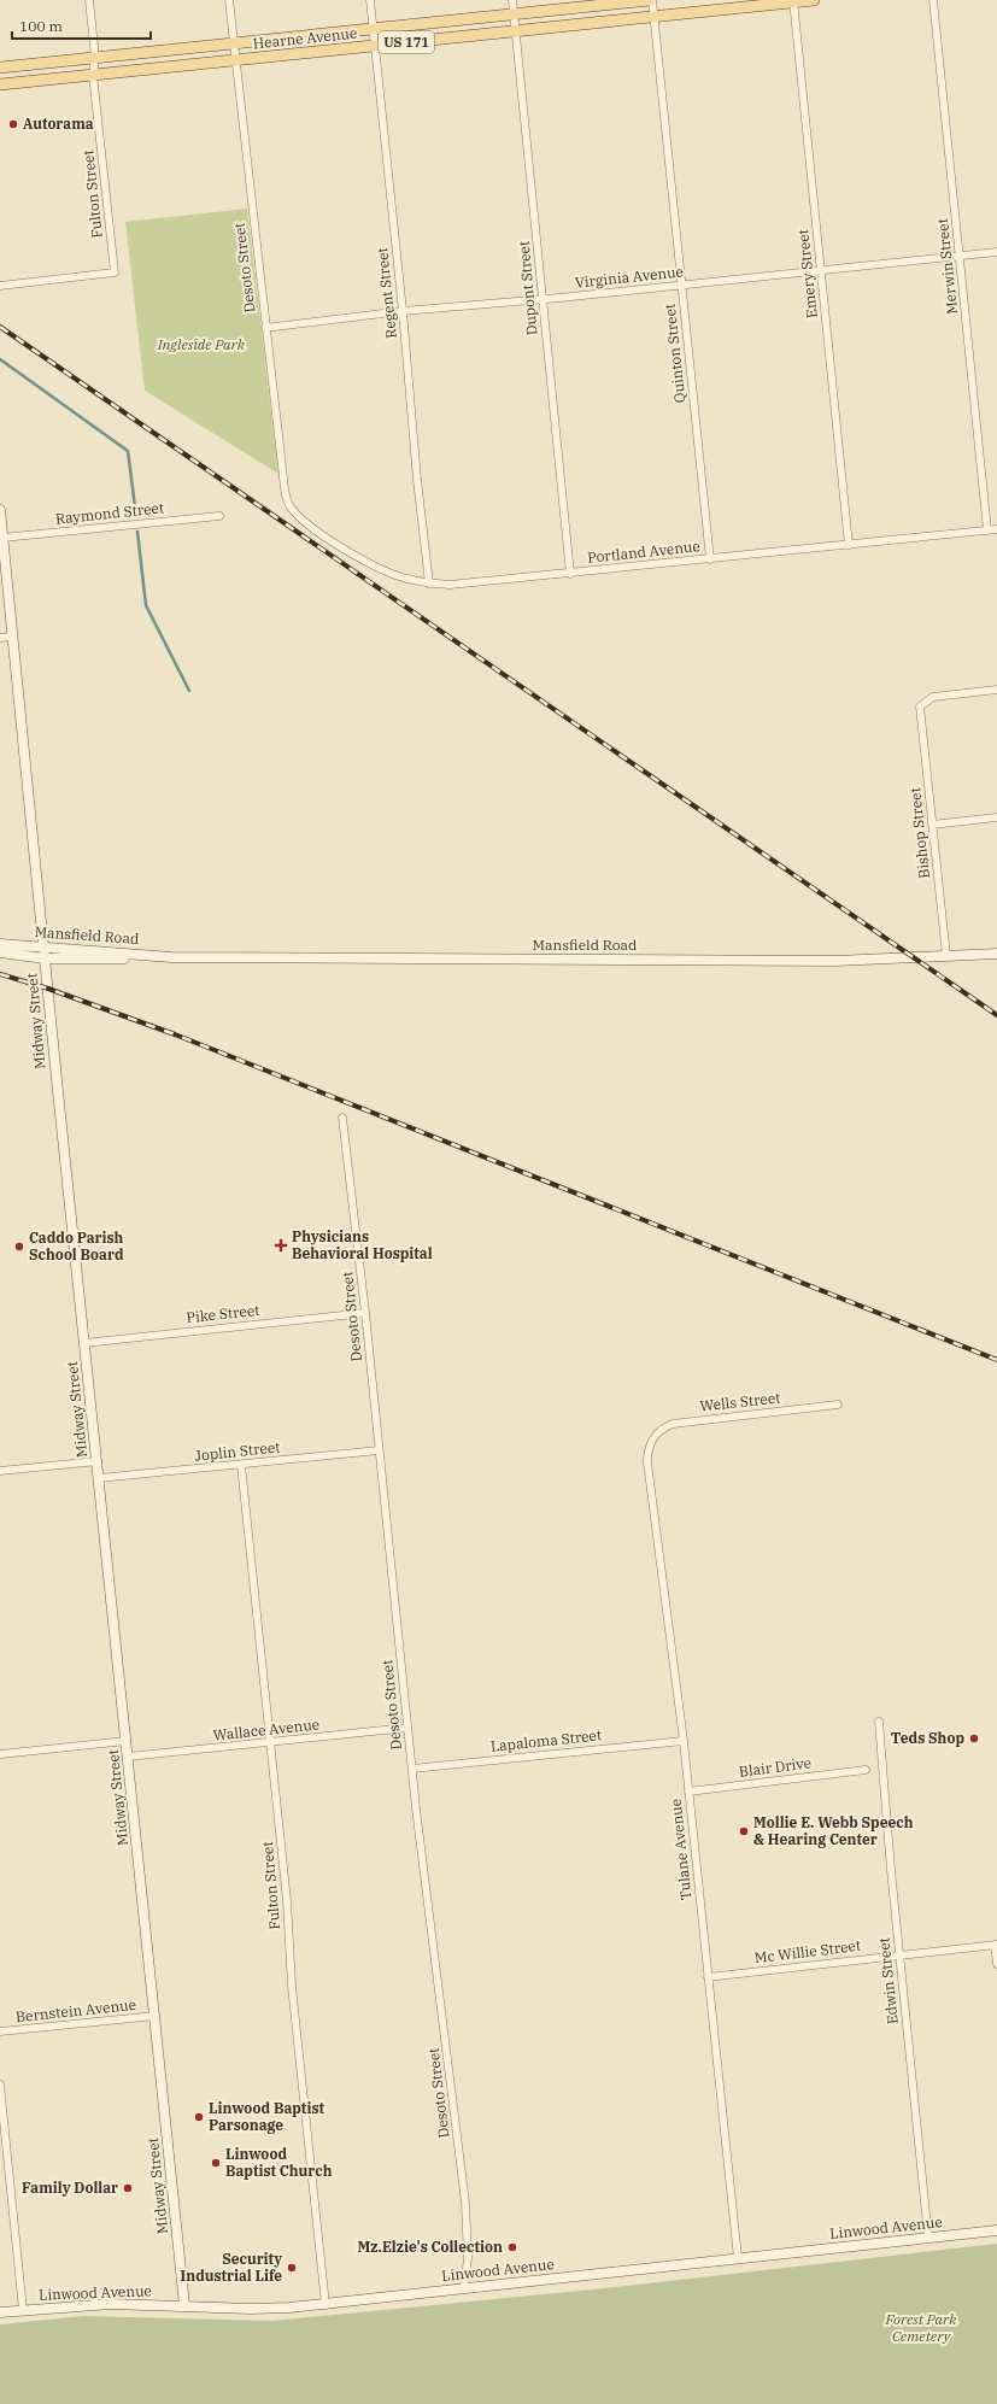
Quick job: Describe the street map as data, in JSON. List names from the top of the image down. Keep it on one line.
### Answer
{"streets":{"main road":["Hearne Avenue","US 171","Mansfield Road","Midway Street","Linwood Avenue"],"street":["Fulton Street","Merwin Street","Desoto Street","Emery Street","Virginia Avenue","Dupont Street","Regent Street","Quinton Street","Raymond Street","Portland Avenue","Bishop Street","Pike Street","Wells Street","Joplin Street","Wallace Avenue","Lapaloma Street","Blair Drive","Tulane Avenue","Mc Willie Street","Edwin Street","Bernstein Avenue"]},"crossings":[["Hearne Avenue","Fulton Street"],["Hearne Avenue","Desoto Street"],["Hearne Avenue","Emery Street"],["Hearne Avenue","Dupont Street"],["Hearne Avenue","Regent Street"],["Hearne Avenue","Quinton Street"],["Fulton Street","Joplin Street"],["Fulton Street","Wallace Avenue"],["Fulton Street","Linwood Avenue"],["Merwin Street","Virginia Avenue"],["Merwin Street","Portland Avenue"],["Desoto Street","Virginia Avenue"],["Desoto Street","Portland Avenue"],["Desoto Street","Pike Street"],["Desoto Street","Joplin Street"],["Desoto Street","Wallace Avenue"],["Desoto Street","Lapaloma Street"],["Desoto Street","Linwood Avenue"],["Emery Street","Virginia Avenue"],["Emery Street","Portland Avenue"],["Virginia Avenue","Dupont Street"],["Virginia Avenue","Regent Street"],["Virginia Avenue","Quinton Street"],["Dupont Street","Portland Avenue"],["Regent Street","Portland Avenue"],["Quinton Street","Portland Avenue"],["Raymond Street","Midway Street"],["Bishop Street","Mansfield Road"],["Mansfield Road","Midway Street"],["Midway Street","Pike Street"],["Midway Street","Joplin Street"],["Midway Street","Wallace Avenue"],["Midway Street","Bernstein Avenue"],["Midway Street","Linwood Avenue"],["Wells Street","Tulane Avenue"],["Lapaloma Street","Tulane Avenue"],["Blair Drive","Tulane Avenue"],["Tulane Avenue","Mc Willie Street"],["Tulane Avenue","Linwood Avenue"],["Mc Willie Street","Edwin Street"],["Edwin Street","Linwood Avenue"]],"parks":["Ingleside Park","Forest Park Cemetery"],"places":{"other":["Autorama","Caddo Parish School Board","Teds Shop","Mollie E. Webb Speech & Hearing Center","Linwood Baptist Parsonage","Linwood Baptist Church","Family Dollar","Mz.Elzie's Collection","Security Industrial Life"],"health":["Physicians Behavioral Hospital"]},"scale_bar":"100 m"}
